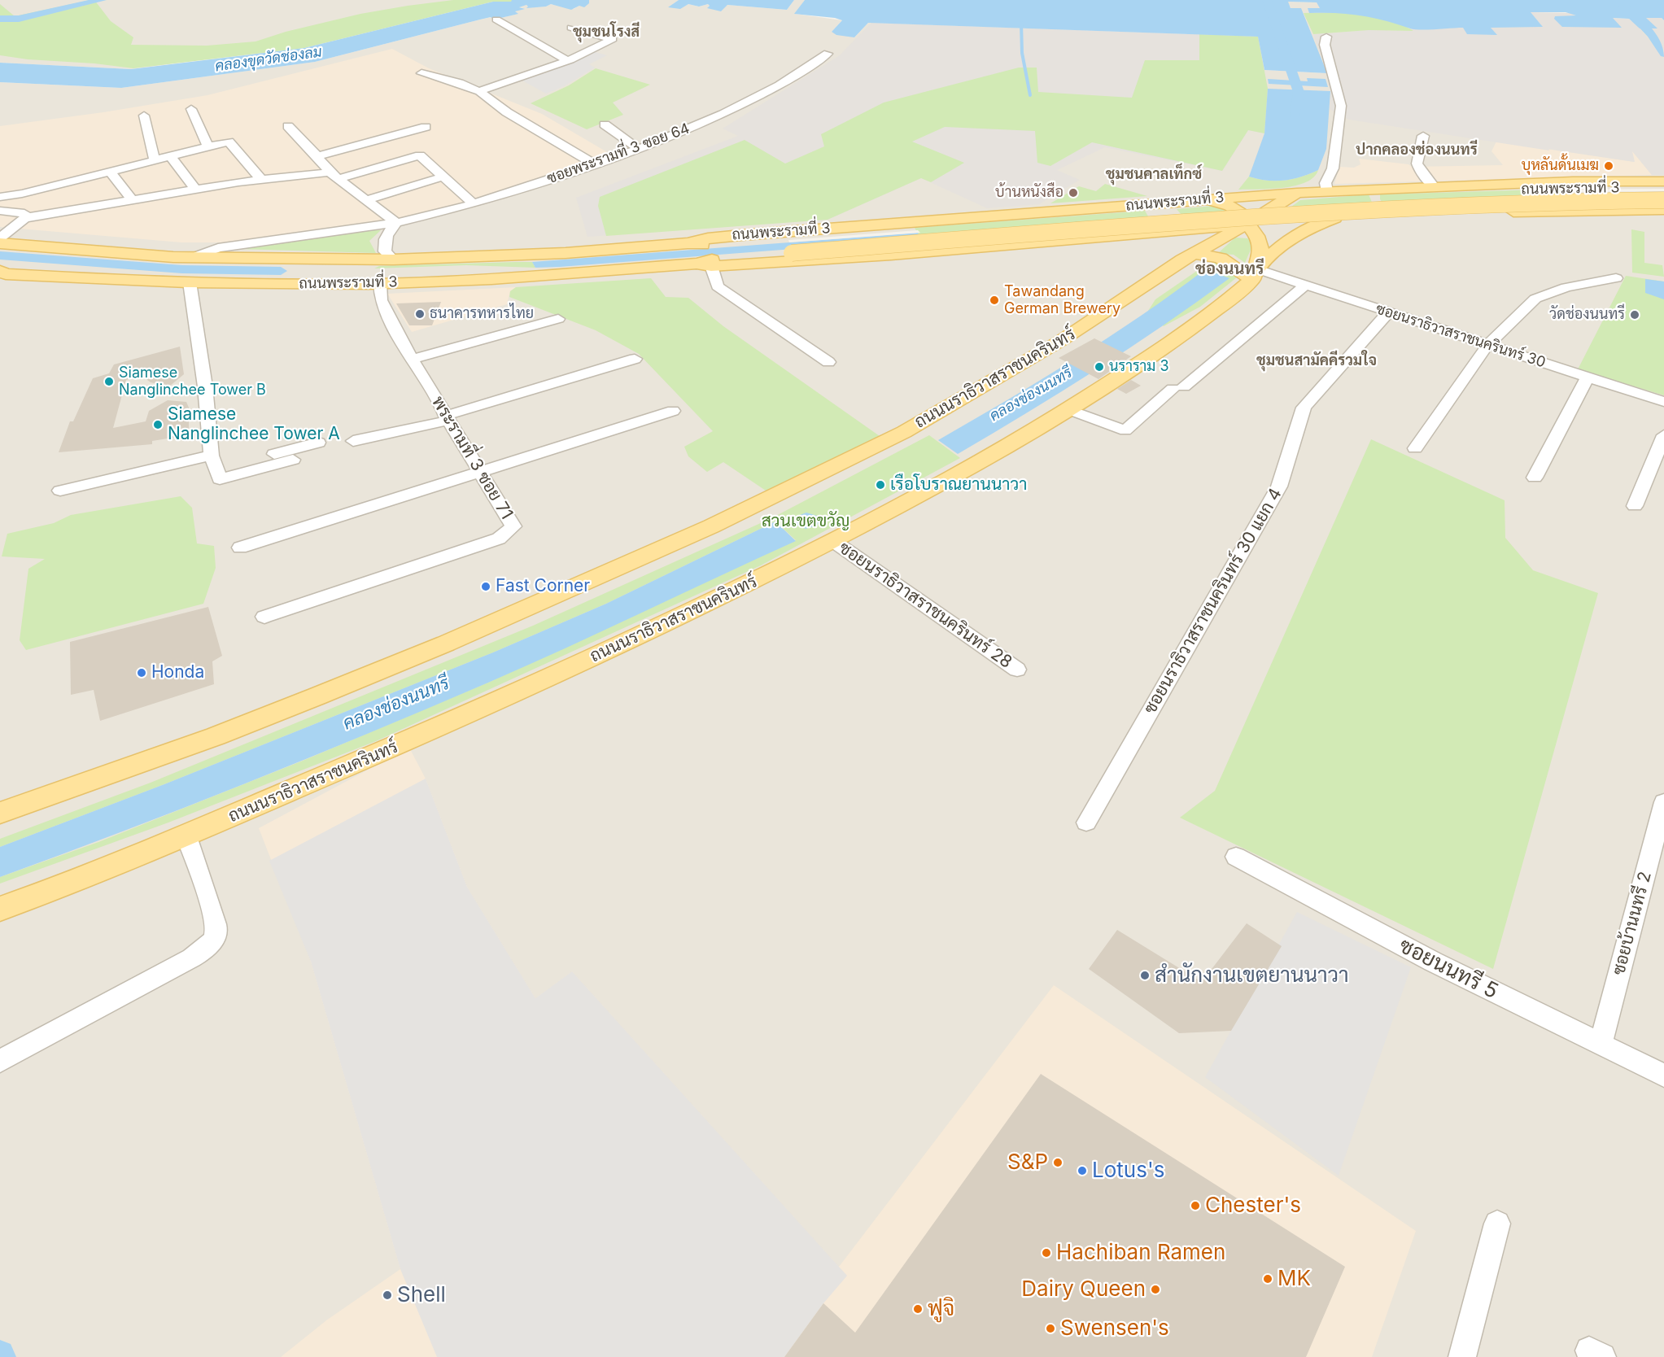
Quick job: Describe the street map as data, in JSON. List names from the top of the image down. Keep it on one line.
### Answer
{"streets":{"main road":["ถนนพระรามที่ 3","ถนนนราธิวาสราชนครินทร์"],"street":["ซอยพระรามที่ 3 ซอย 64","ซอยนราธิวาสราชนครินทร์ 30","พระรามที่ 3 ซอย 71","ซอยนราธิวาสราชนครินทร์ 30 แยก 4","ซอยนราธิวาสราชนครินทร์ 28","ซอยบ้านนทรี 2","ซอยนนทรี 5"]},"crossings":[["ซอยพระรามที่ 3 ซอย 64","ถนนพระรามที่ 3"],["ถนนพระรามที่ 3","ถนนนราธิวาสราชนครินทร์"],["ถนนพระรามที่ 3","พระรามที่ 3 ซอย 71"],["ซอยนราธิวาสราชนครินทร์ 30","ถนนนราธิวาสราชนครินทร์"],["ซอยนราธิวาสราชนครินทร์ 30","ซอยนราธิวาสราชนครินทร์ 30 แยก 4"],["ถนนนราธิวาสราชนครินทร์","ซอยนราธิวาสราชนครินทร์ 28"],["ซอยบ้านนทรี 2","ซอยนนทรี 5"]],"districts":["ชุมชนโรงสี","ปากคลองช่องนนทรี","ชุมชนคาลเท็กซ์","ช่องนนทรี","ชุมชนสามัคคีรวมใจ"],"water":["คลองขุดวัดช่องลม","คลองช่องนนทรี"],"parks":["สวนเขตขวัญ"],"places":["บุหลันดั้นเมฆ","บ้านหนังสือ","Tawandang German Brewery","ธนาคารทหารไทย","วัดช่องนนทรี","นราราม 3","Siamese Nanglinchee Tower B","Siamese Nanglinchee Tower A","เรือโบราณยานนาวา","Fast Corner","Honda","สำนักงานเขตยานนาวา","S&P","Lotus's","Chester's","Hachiban Ramen","MK","Dairy Queen","Shell","ฟูจิ","Swensen's"]}
